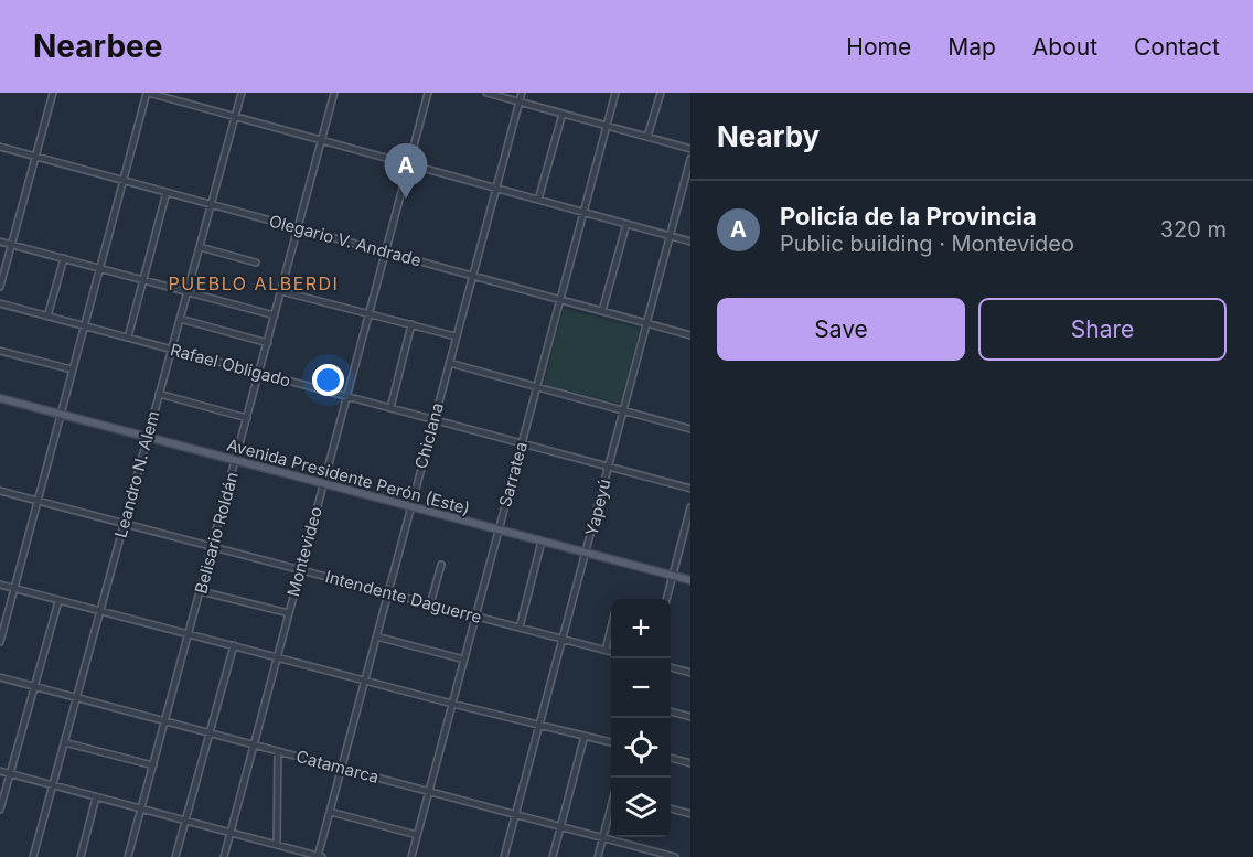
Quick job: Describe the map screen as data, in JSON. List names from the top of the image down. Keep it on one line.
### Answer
{"streets":{"main road":["Avenida Presidente Perón (Este)"],"street":["Olegario V. Andrade","Rafael Obligado","Chiclana","Leandro N. Alem","Sarratea","Yapeyú","Belisario Roldán","Montevideo","Intendente Daguerre","Catamarca"]},"crossings":[["Olegario V. Andrade","Chiclana"],["Olegario V. Andrade","Leandro N. Alem"],["Olegario V. Andrade","Sarratea"],["Olegario V. Andrade","Yapeyú"],["Olegario V. Andrade","Belisario Roldán"],["Olegario V. Andrade","Montevideo"],["Rafael Obligado","Chiclana"],["Rafael Obligado","Leandro N. Alem"],["Rafael Obligado","Sarratea"],["Rafael Obligado","Yapeyú"],["Rafael Obligado","Belisario Roldán"],["Rafael Obligado","Montevideo"],["Chiclana","Avenida Presidente Perón (Este)"],["Chiclana","Intendente Daguerre"],["Chiclana","Catamarca"],["Leandro N. Alem","Avenida Presidente Perón (Este)"],["Leandro N. Alem","Intendente Daguerre"],["Leandro N. Alem","Catamarca"],["Sarratea","Avenida Presidente Perón (Este)"],["Sarratea","Intendente Daguerre"],["Sarratea","Catamarca"],["Avenida Presidente Perón (Este)","Yapeyú"],["Avenida Presidente Perón (Este)","Belisario Roldán"],["Avenida Presidente Perón (Este)","Montevideo"],["Yapeyú","Intendente Daguerre"],["Yapeyú","Catamarca"],["Belisario Roldán","Intendente Daguerre"],["Belisario Roldán","Catamarca"],["Montevideo","Intendente Daguerre"],["Montevideo","Catamarca"]],"districts":["PUEBLO ALBERDI"],"page":{"header":"Nearbee","nav":["Home","Map","About","Contact"],"heading":"Nearby","pins":"A","list":[{"mark":"A","name":"Policía de la Provincia","note":"Public building · Montevideo","value":"320 m"}],"buttons":["Save","Share"],"map_buttons":["+","−"]}}
